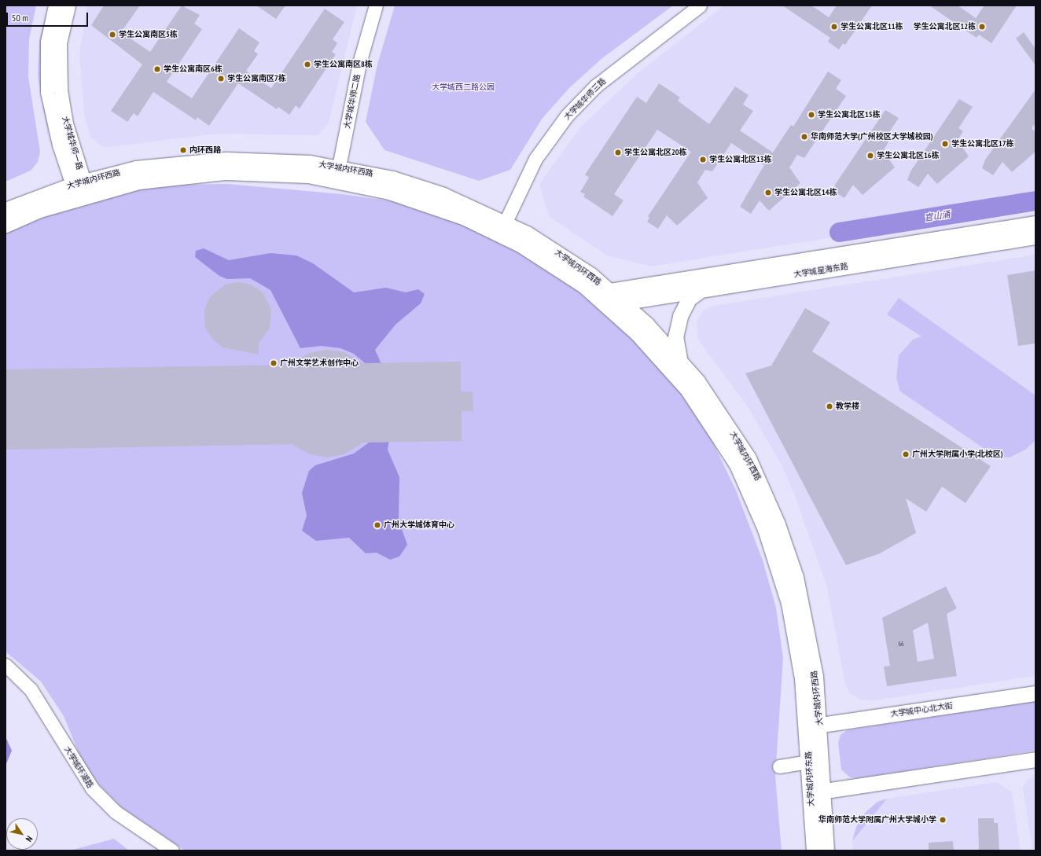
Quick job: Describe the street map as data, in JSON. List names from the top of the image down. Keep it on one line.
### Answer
{"streets":{"main road":["大学城内环西路","大学城星海东路","大学城中心北大街","大学城内环东路"],"street":["大学城华师三路","大学城华师二路","大学城华师一路","大学城环湖路"]},"crossings":[["大学城华师三路","大学城内环西路"],["大学城华师二路","大学城内环西路"],["大学城华师一路","大学城内环西路"],["大学城内环西路","大学城星海东路"],["大学城内环西路","大学城中心北大街"],["大学城内环西路","大学城内环东路"]],"water":["官山涌"],"parks":["大学城西二路公园"],"places":["学生公寓北区11栋","学生公寓北区12栋","学生公寓南区5栋","学生公寓南区8栋","学生公寓南区6栋","学生公寓南区7栋","学生公寓北区15栋","华南师范大学(广州校区大学城校园)","学生公寓北区17栋","内环西路","学生公寓北区20栋","学生公寓北区16栋","学生公寓北区13栋","学生公寓北区14栋","广州文学艺术创作中心","教学楼","广州大学附属小学(北校区)","广州大学城体育中心","华南师范大学附属广州大学城小学"],"house_numbers":["66"],"scale_bar":"50 m","north":"bottom right"}
